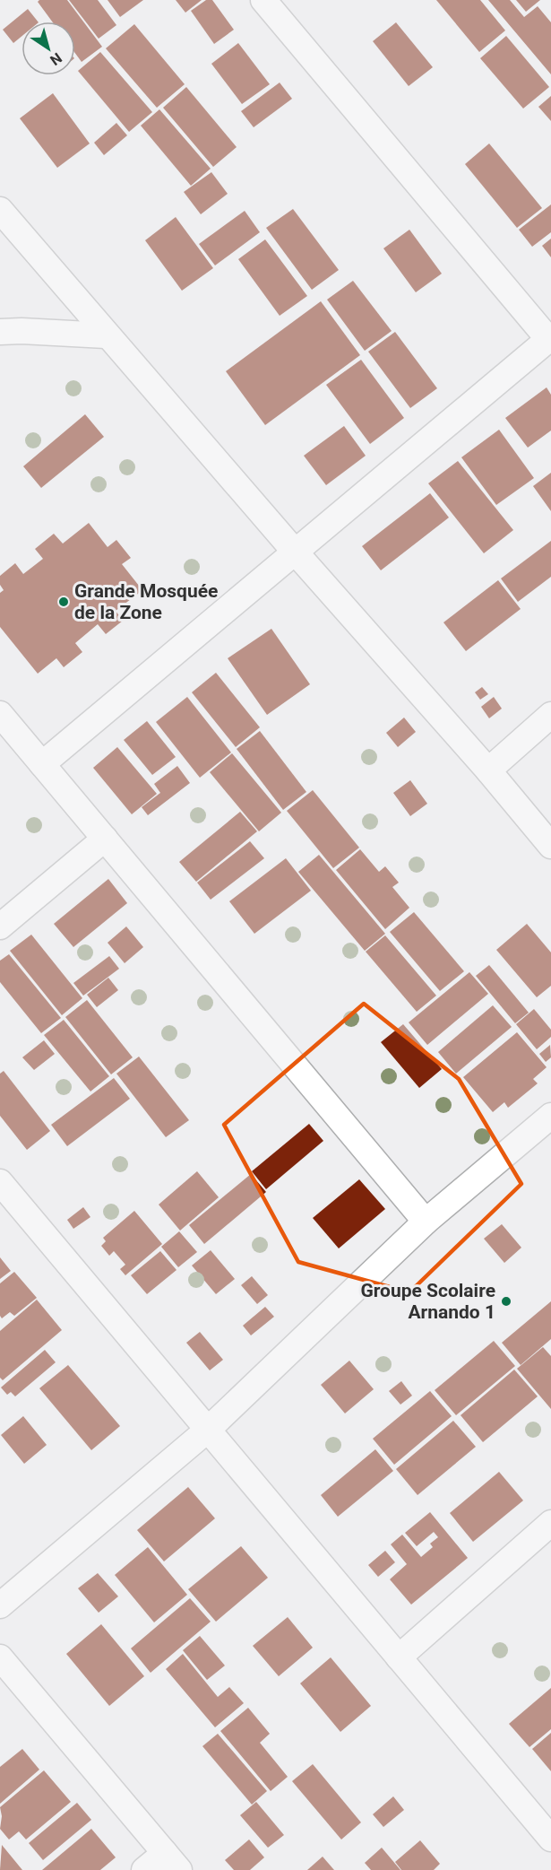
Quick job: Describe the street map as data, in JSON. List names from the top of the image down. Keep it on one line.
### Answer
{"places":["Grande Mosquée de la Zone","Groupe Scolaire Arnando 1"],"north":"bottom right"}
